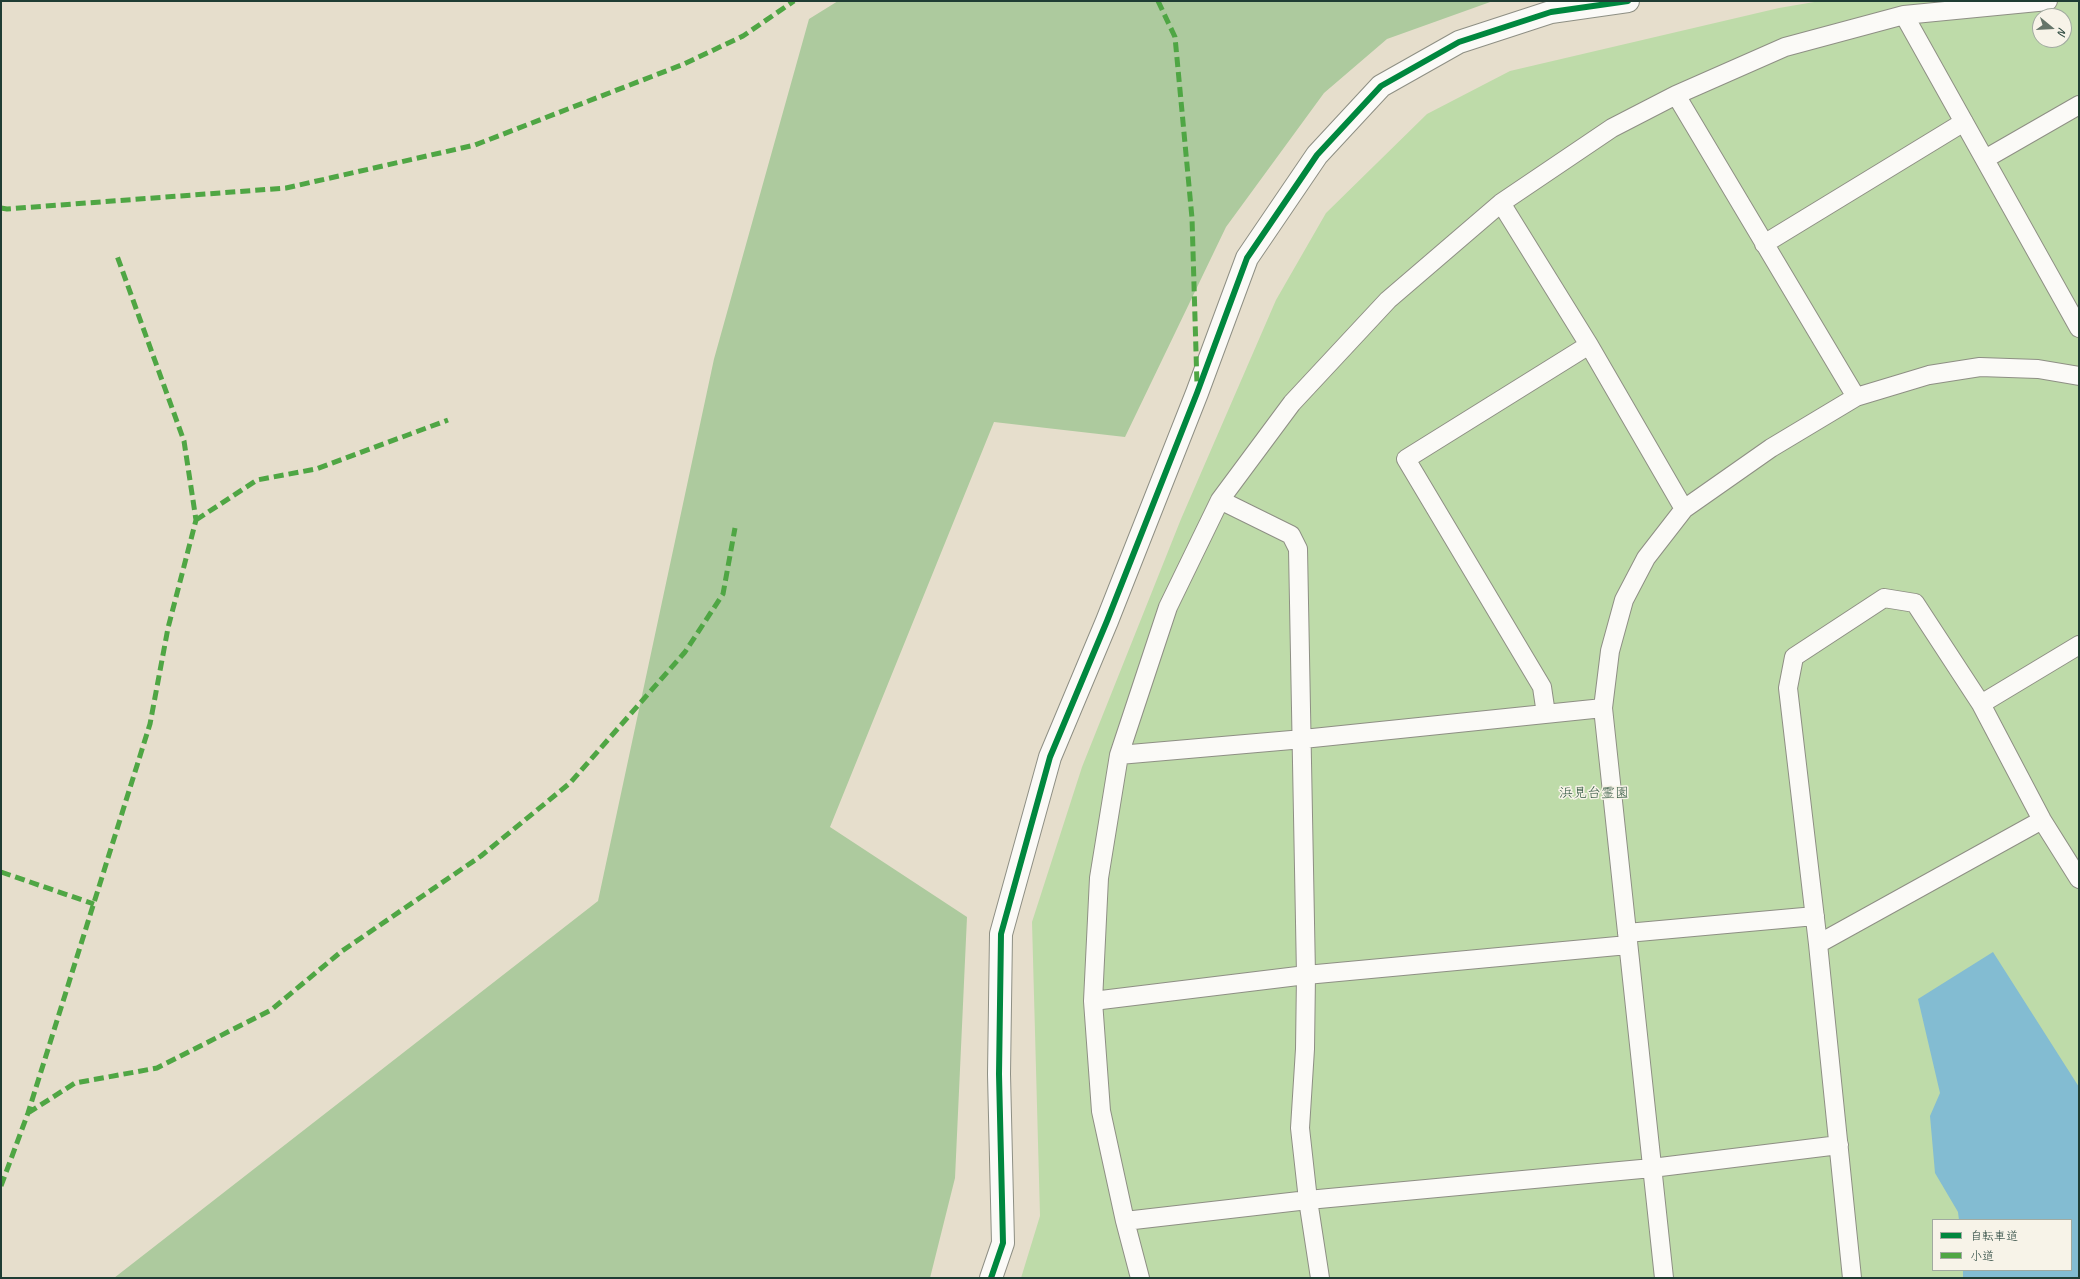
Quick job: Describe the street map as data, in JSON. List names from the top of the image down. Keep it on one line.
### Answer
{"parks":["浜見台霊園"],"legend":["自転車道","小道"],"north":"right"}
